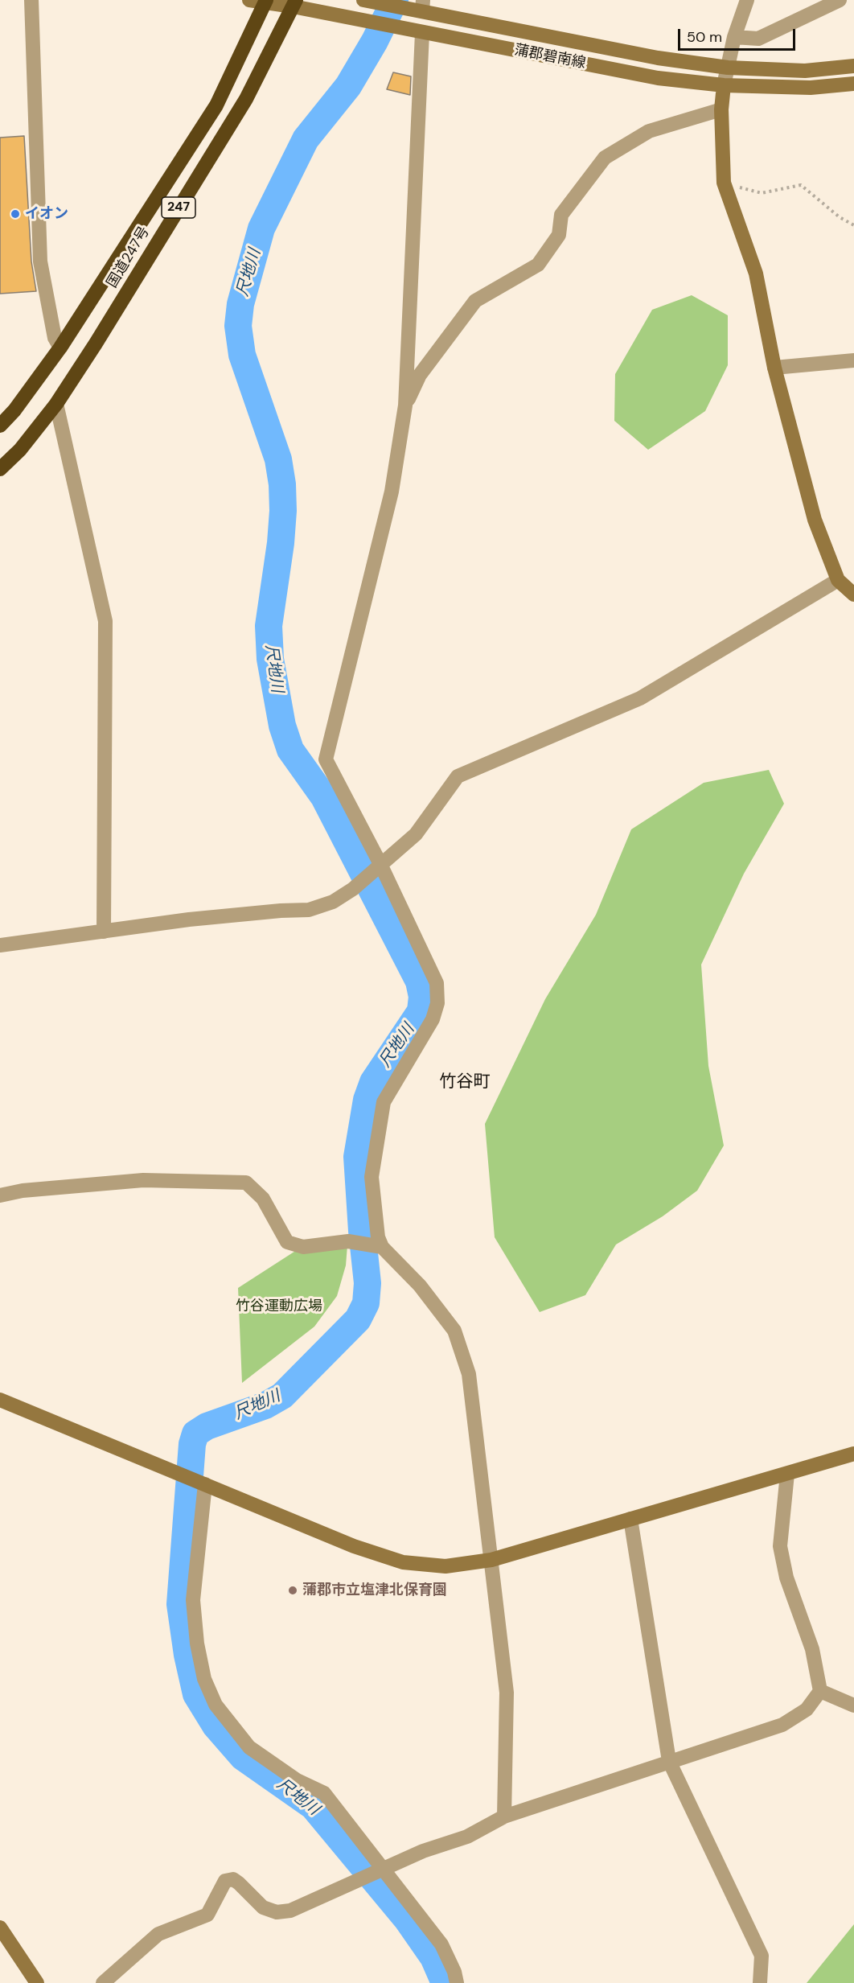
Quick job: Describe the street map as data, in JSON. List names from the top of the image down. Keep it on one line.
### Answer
{"streets":{"highway":["247","国道247号"],"street":["蒲郡碧南線"]},"crossings":[["蒲郡碧南線","国道247号"]],"districts":["竹谷町"],"water":["尺地川"],"parks":["竹谷運動広場"],"places":["イオン","蒲郡市立塩津北保育園"],"scale_bar":"50 m"}
